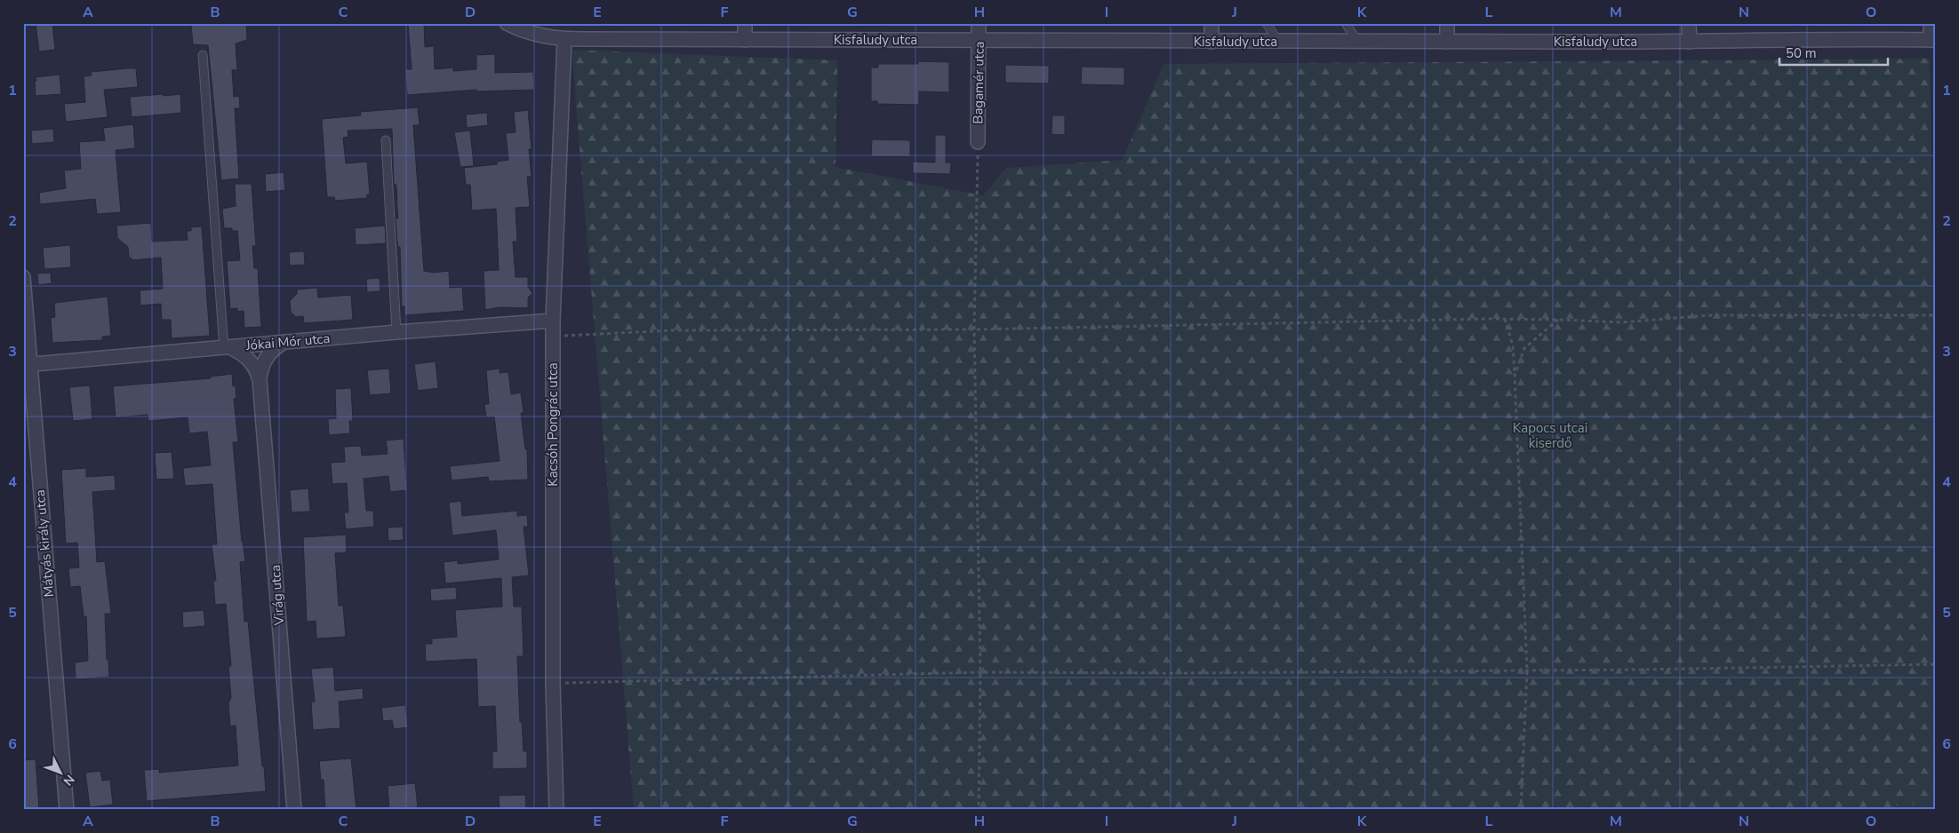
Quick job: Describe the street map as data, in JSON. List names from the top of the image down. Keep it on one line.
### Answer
{"streets":{"street":["Kisfaludy utca","Bagamér utca","Jókai Mór utca","Kacsóh Pongrác utca","Mátyás király utca","Virág utca"]},"crossings":[["Kisfaludy utca","Bagamér utca"],["Kisfaludy utca","Kacsóh Pongrác utca"],["Jókai Mór utca","Kacsóh Pongrác utca"],["Jókai Mór utca","Mátyás király utca"],["Jókai Mór utca","Virág utca"]],"parks":["Kapocs utcai kiserdő"],"scale_bar":"50 m","north":"bottom right","grid":{"columns":["A","B","C","D","E","F","G","H","I","J","K","L","M","N","O"],"rows":["1","2","3","4","5","6"]}}
